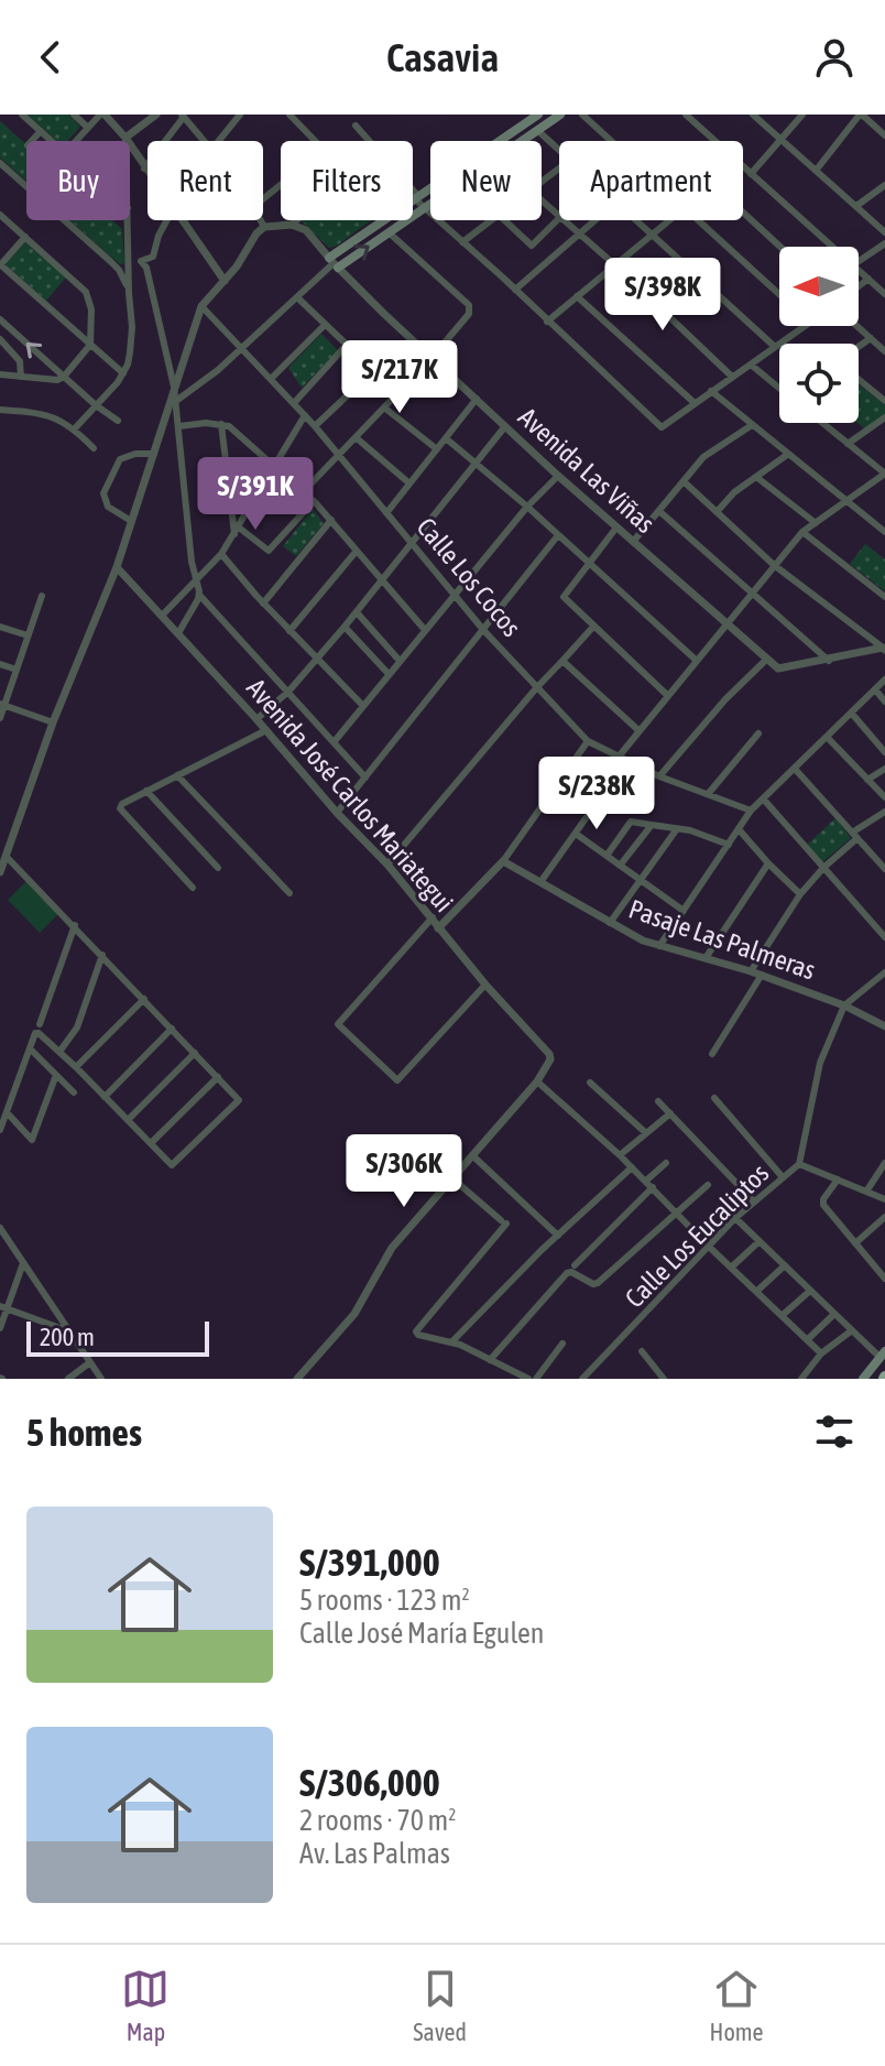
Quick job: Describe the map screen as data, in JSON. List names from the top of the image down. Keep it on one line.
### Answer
{"streets":{"street":["Avenida Las Viñas","Calle Los Cocos","Avenida José Carlos Mariategui","Pasaje Las Palmeras","Calle Los Eucaliptos"]},"crossings":[["Pasaje Las Palmeras","Calle Los Eucaliptos"]],"scale_bar":"200 m","north":"left","page":{"header":"Casavia","chip":["Buy","Rent","Filters","New","Apartment"],"price":["S/398K","S/217K","S/391K","S/238K","S/306K"],"scale":"200 m","heading":"5 homes","list":[{"name":"S/391,000","note":"5 rooms · 123 m² · Calle José María Egulen"},{"name":"S/306,000","note":"2 rooms · 70 m² · Av. Las Palmas"}],"tabs":["Map","Saved","Home"]}}
